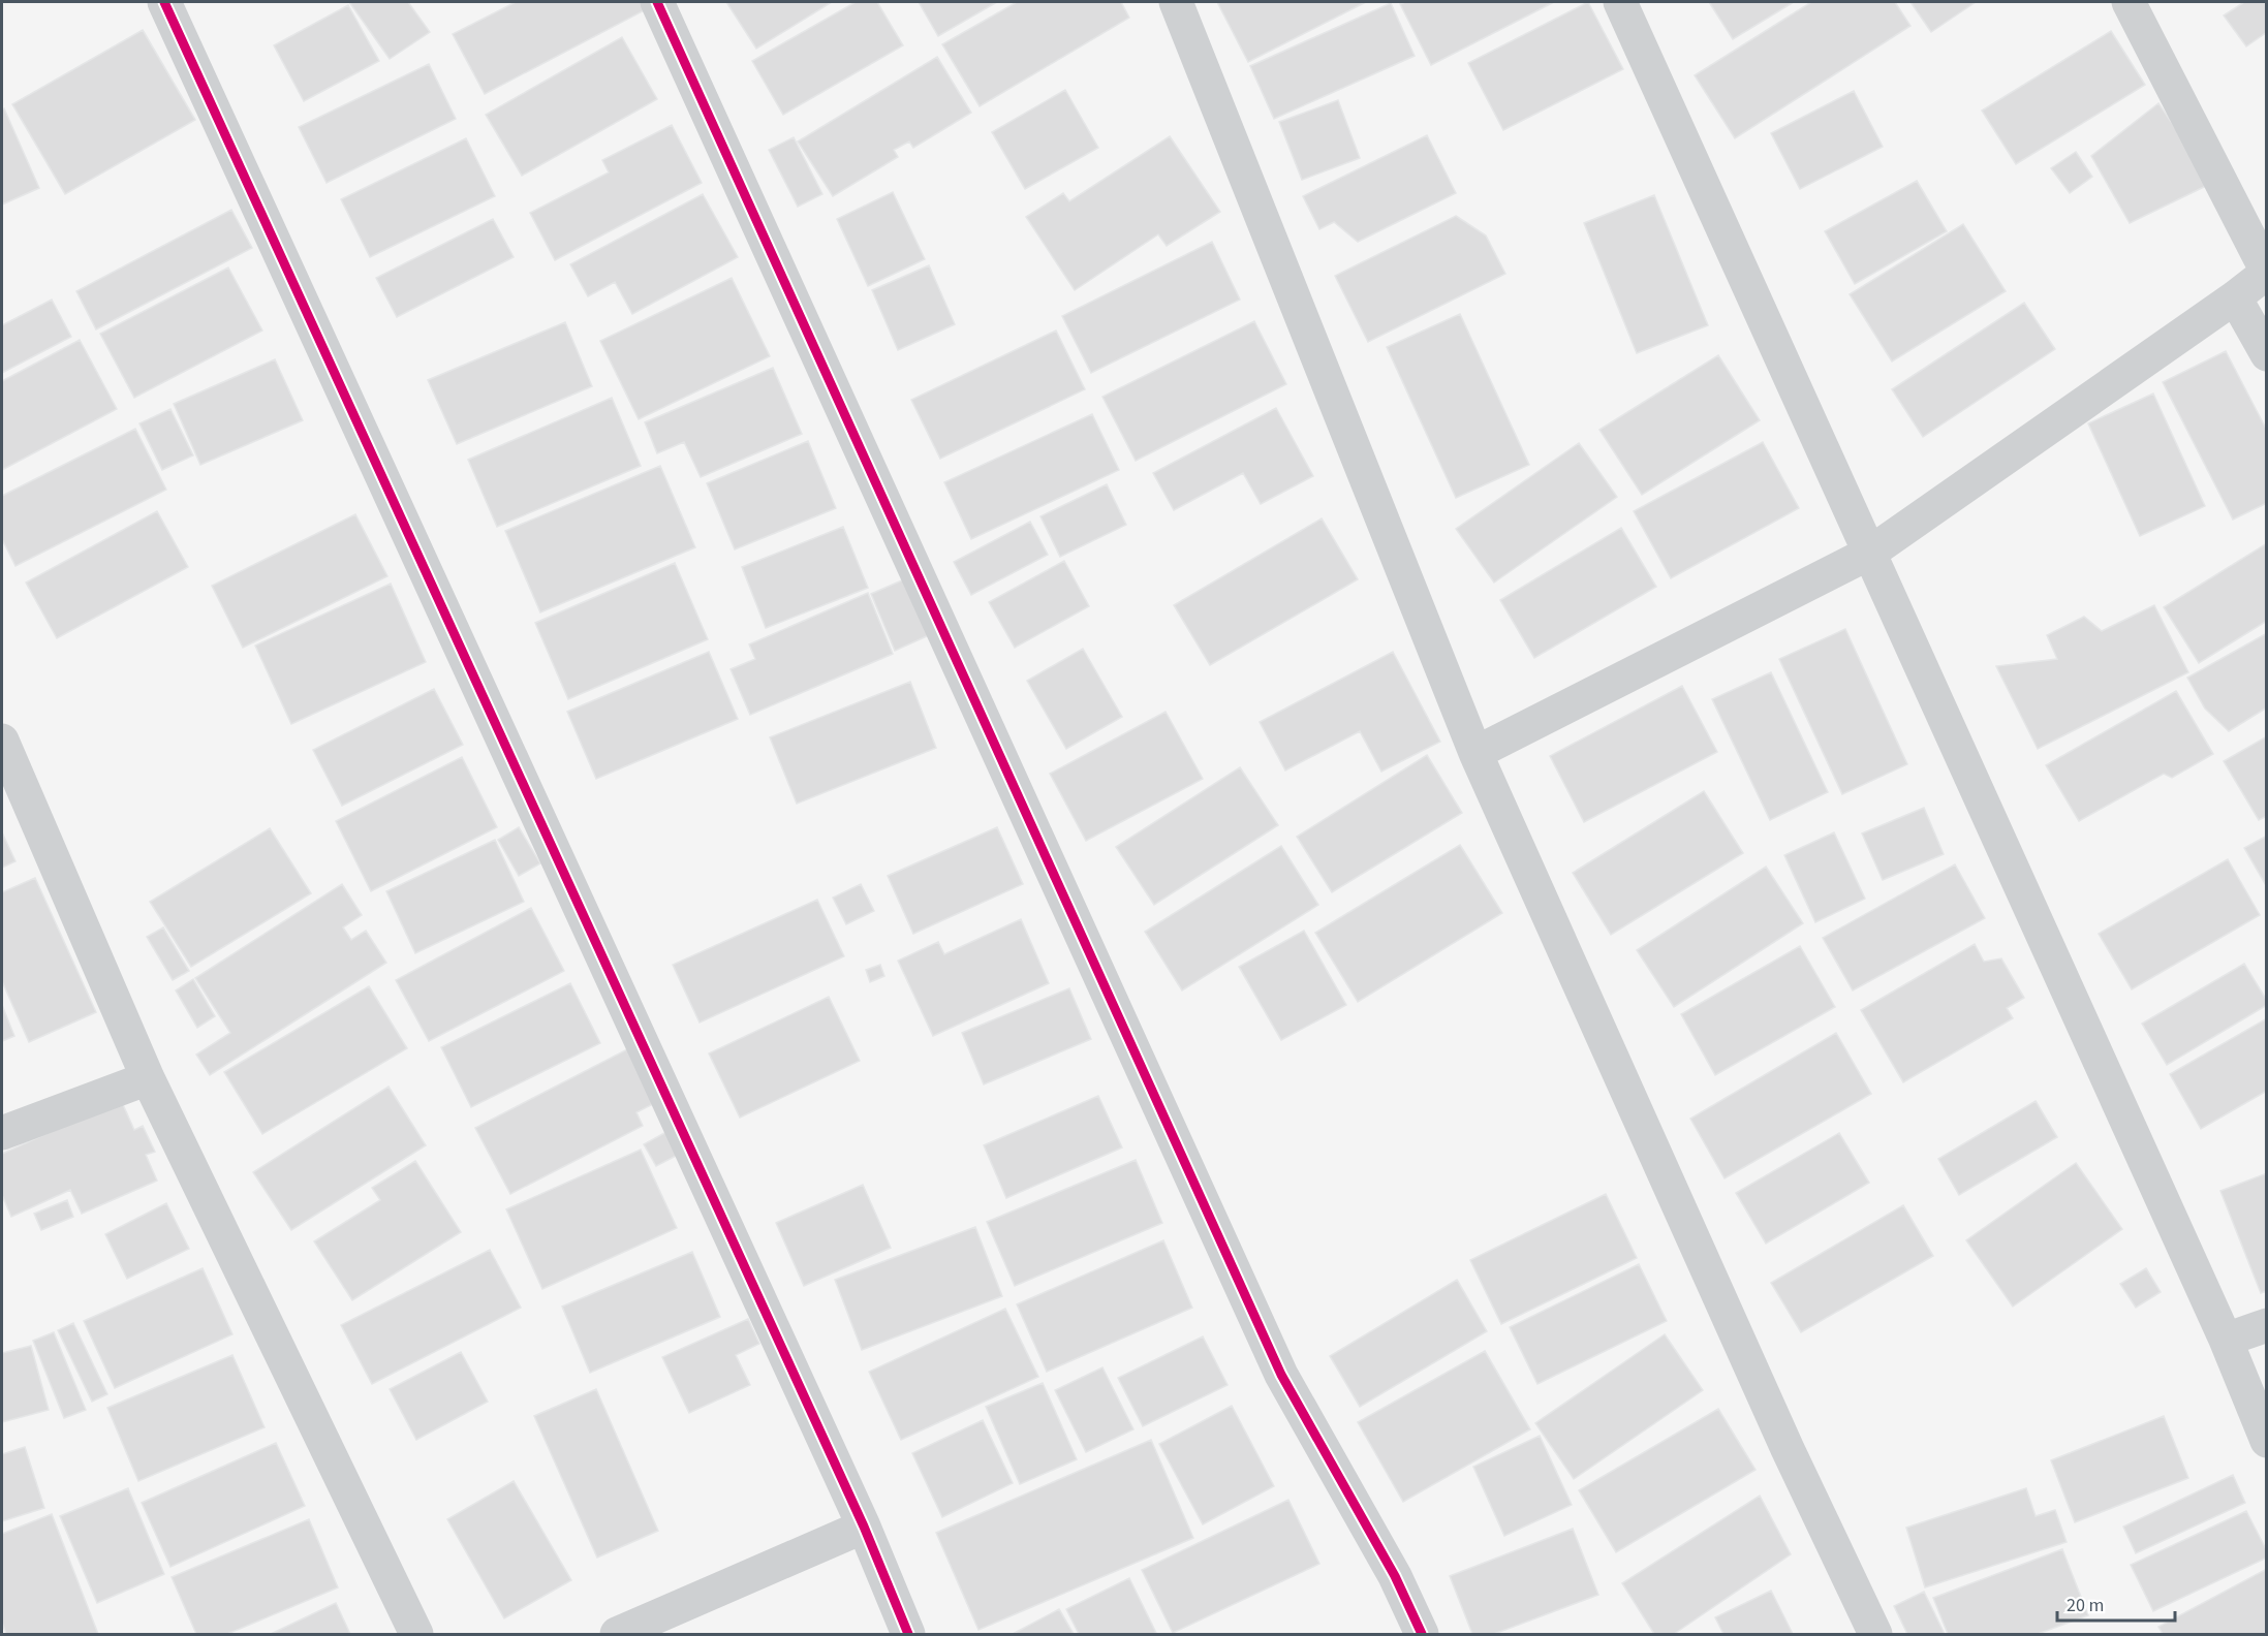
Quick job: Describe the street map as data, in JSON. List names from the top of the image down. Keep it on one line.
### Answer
{"scale_bar":"20 m"}
